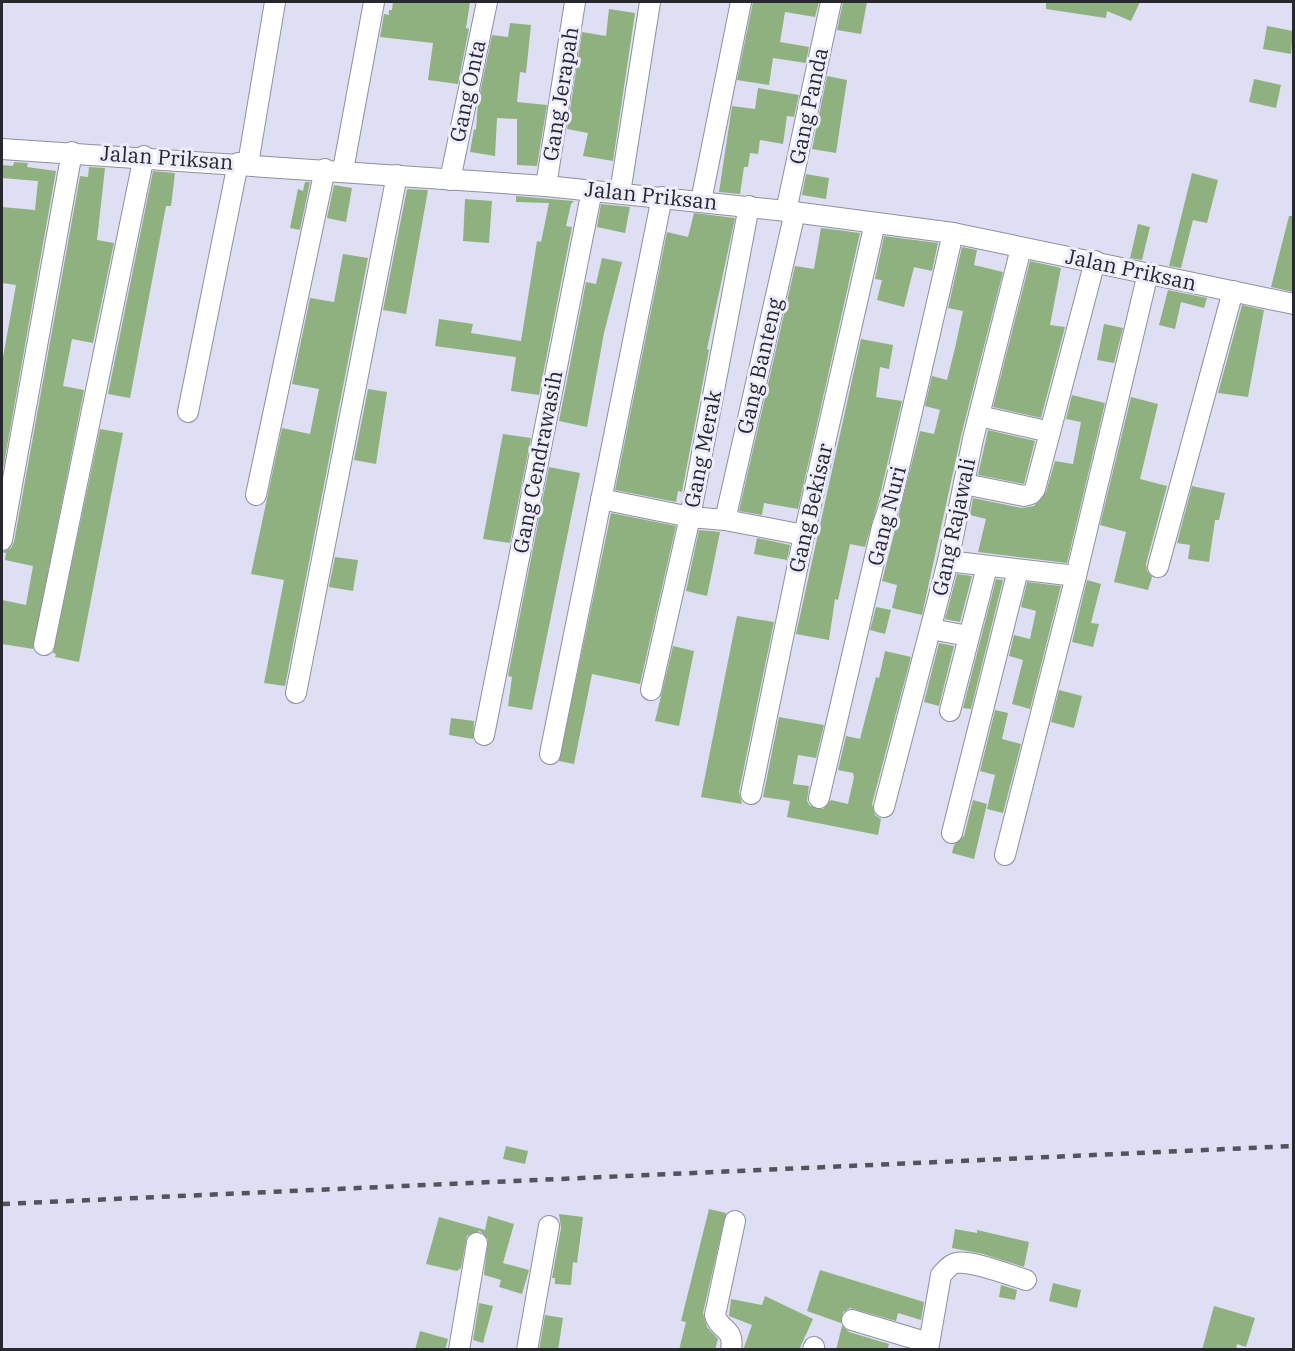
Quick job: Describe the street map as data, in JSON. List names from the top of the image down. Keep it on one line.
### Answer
{"streets":{"street":["Gang Onta","Gang Jerapah","Gang Panda","Jalan Priksan","Gang Banteng","Gang Merak","Gang Cendrawasih","Gang Bekisar","Gang Nuri","Gang Rajawali"]},"crossings":[["Gang Onta","Jalan Priksan"],["Gang Jerapah","Jalan Priksan"],["Gang Panda","Jalan Priksan"],["Gang Panda","Gang Banteng"],["Jalan Priksan","Gang Banteng"],["Jalan Priksan","Gang Merak"],["Jalan Priksan","Gang Cendrawasih"],["Jalan Priksan","Gang Bekisar"],["Jalan Priksan","Gang Nuri"],["Jalan Priksan","Gang Rajawali"]]}
